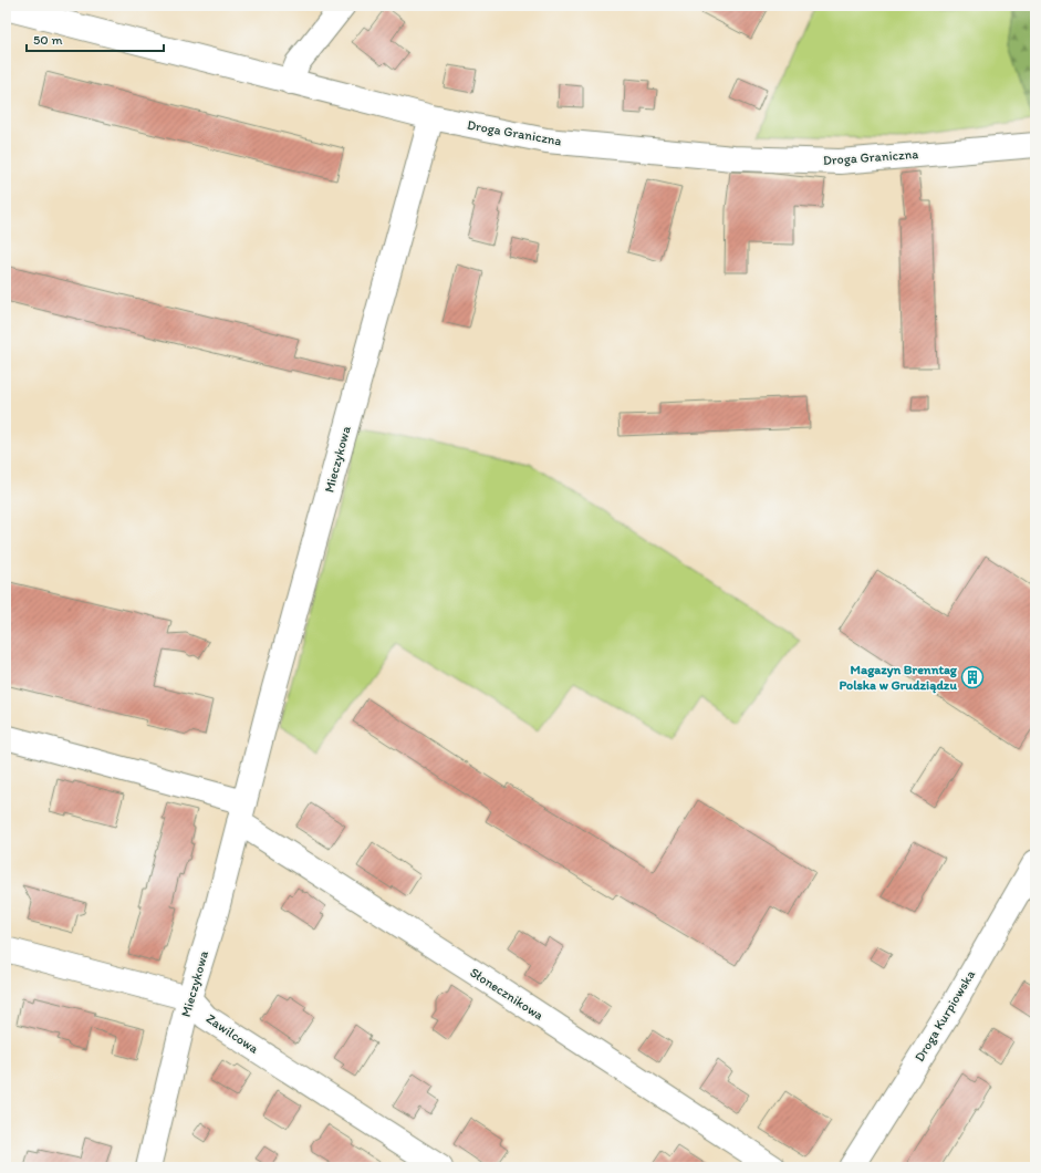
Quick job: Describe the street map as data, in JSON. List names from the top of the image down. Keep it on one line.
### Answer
{"streets":{"street":["Droga Graniczna","Mieczykowa","Słonecznikowa","Droga Kurpiowska","Zawilcowa"]},"crossings":[["Droga Graniczna","Mieczykowa"],["Mieczykowa","Słonecznikowa"],["Mieczykowa","Zawilcowa"]],"places":{"building":["Magazyn Brenntag Polska w Grudziądzu"]},"scale_bar":"50 m"}
